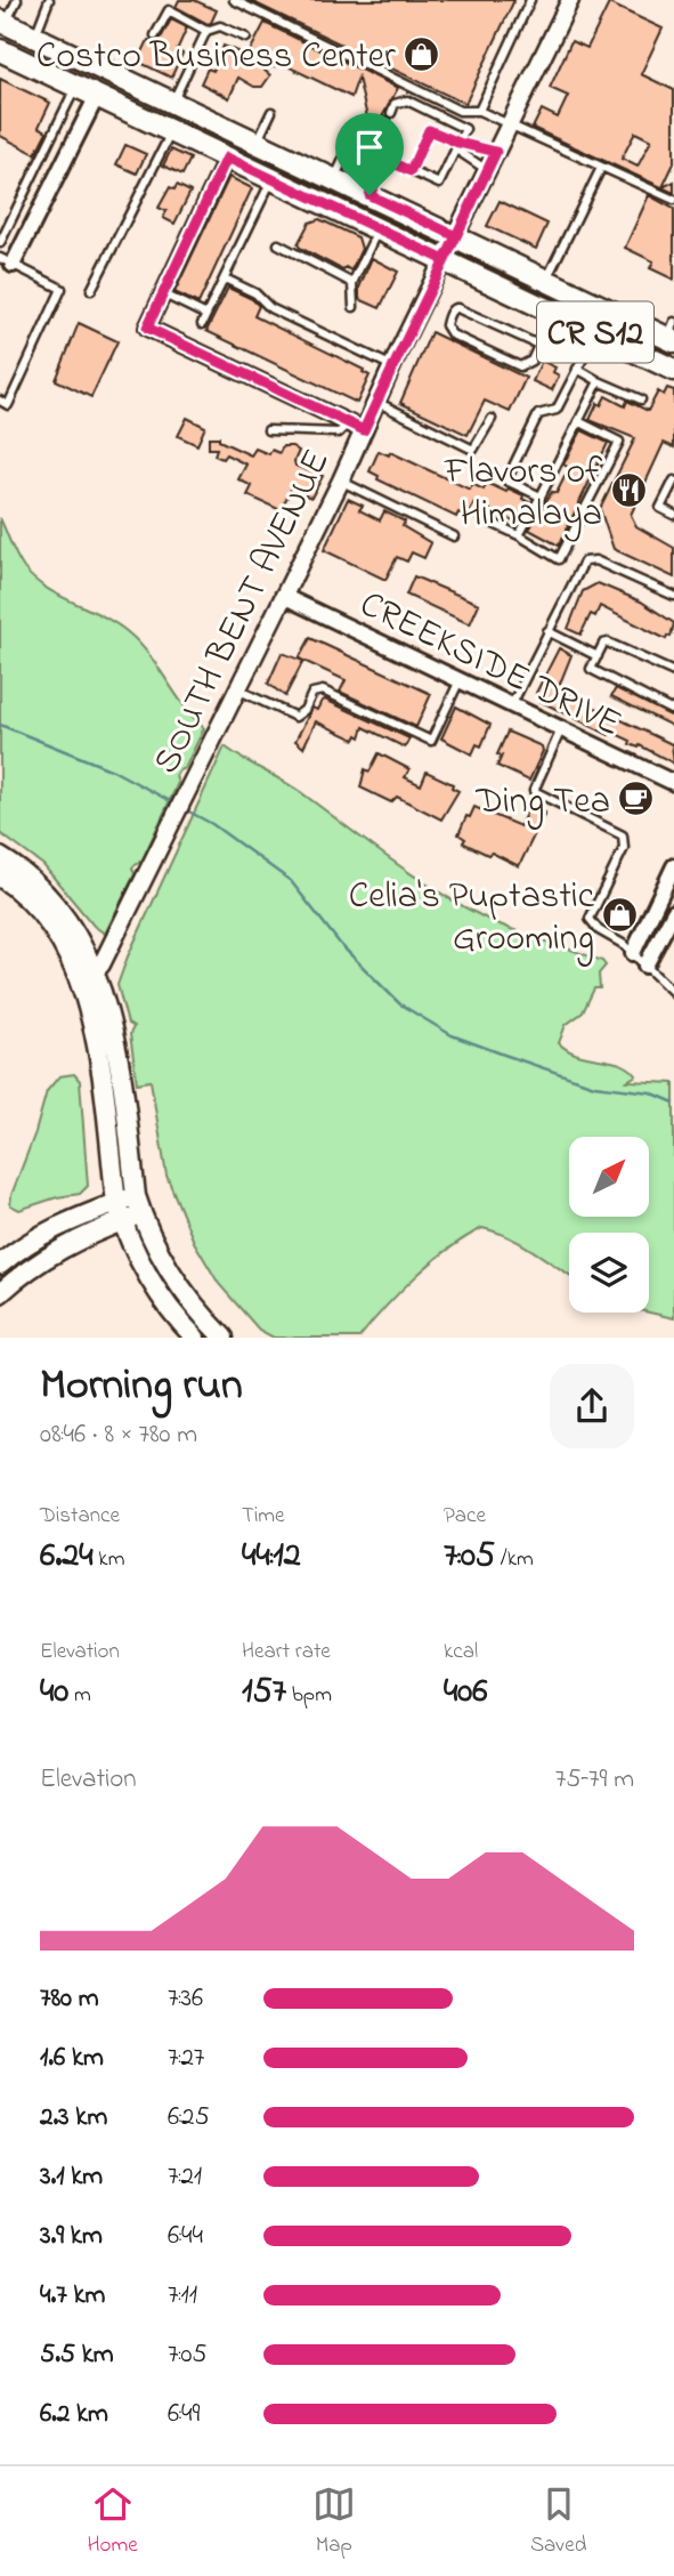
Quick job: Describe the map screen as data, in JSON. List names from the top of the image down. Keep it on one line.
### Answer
{"streets":{"main road":["CR S12"],"street":["SOUTH BENT AVENUE","CREEKSIDE DRIVE"]},"crossings":[["CR S12","SOUTH BENT AVENUE"],["SOUTH BENT AVENUE","CREEKSIDE DRIVE"]],"places":{"shop":["Costco Business Center","Celia's Puptastic Grooming"],"restaurant":["Flavors of Himalaya"],"cafe":["Ding Tea"]},"north":"top right","page":{"heading":["Morning run","08:46 · 8 × 780 m"],"stats":[["Distance","6.24 km"],["Time","44:12"],["Pace","7:05 /km"],["Elevation","40 m"],["Heart rate","157 bpm"],["kcal","406"]],"chart":["Elevation","75–79 m"],"list":[{"name":"780 m","note":"7:36"},{"name":"1.6 km","note":"7:27"},{"name":"2.3 km","note":"6:25"},{"name":"3.1 km","note":"7:21"},{"name":"3.9 km","note":"6:44"},{"name":"4.7 km","note":"7:11"},{"name":"5.5 km","note":"7:05"},{"name":"6.2 km","note":"6:49"}],"tabs":["Home","Map","Saved"]}}
